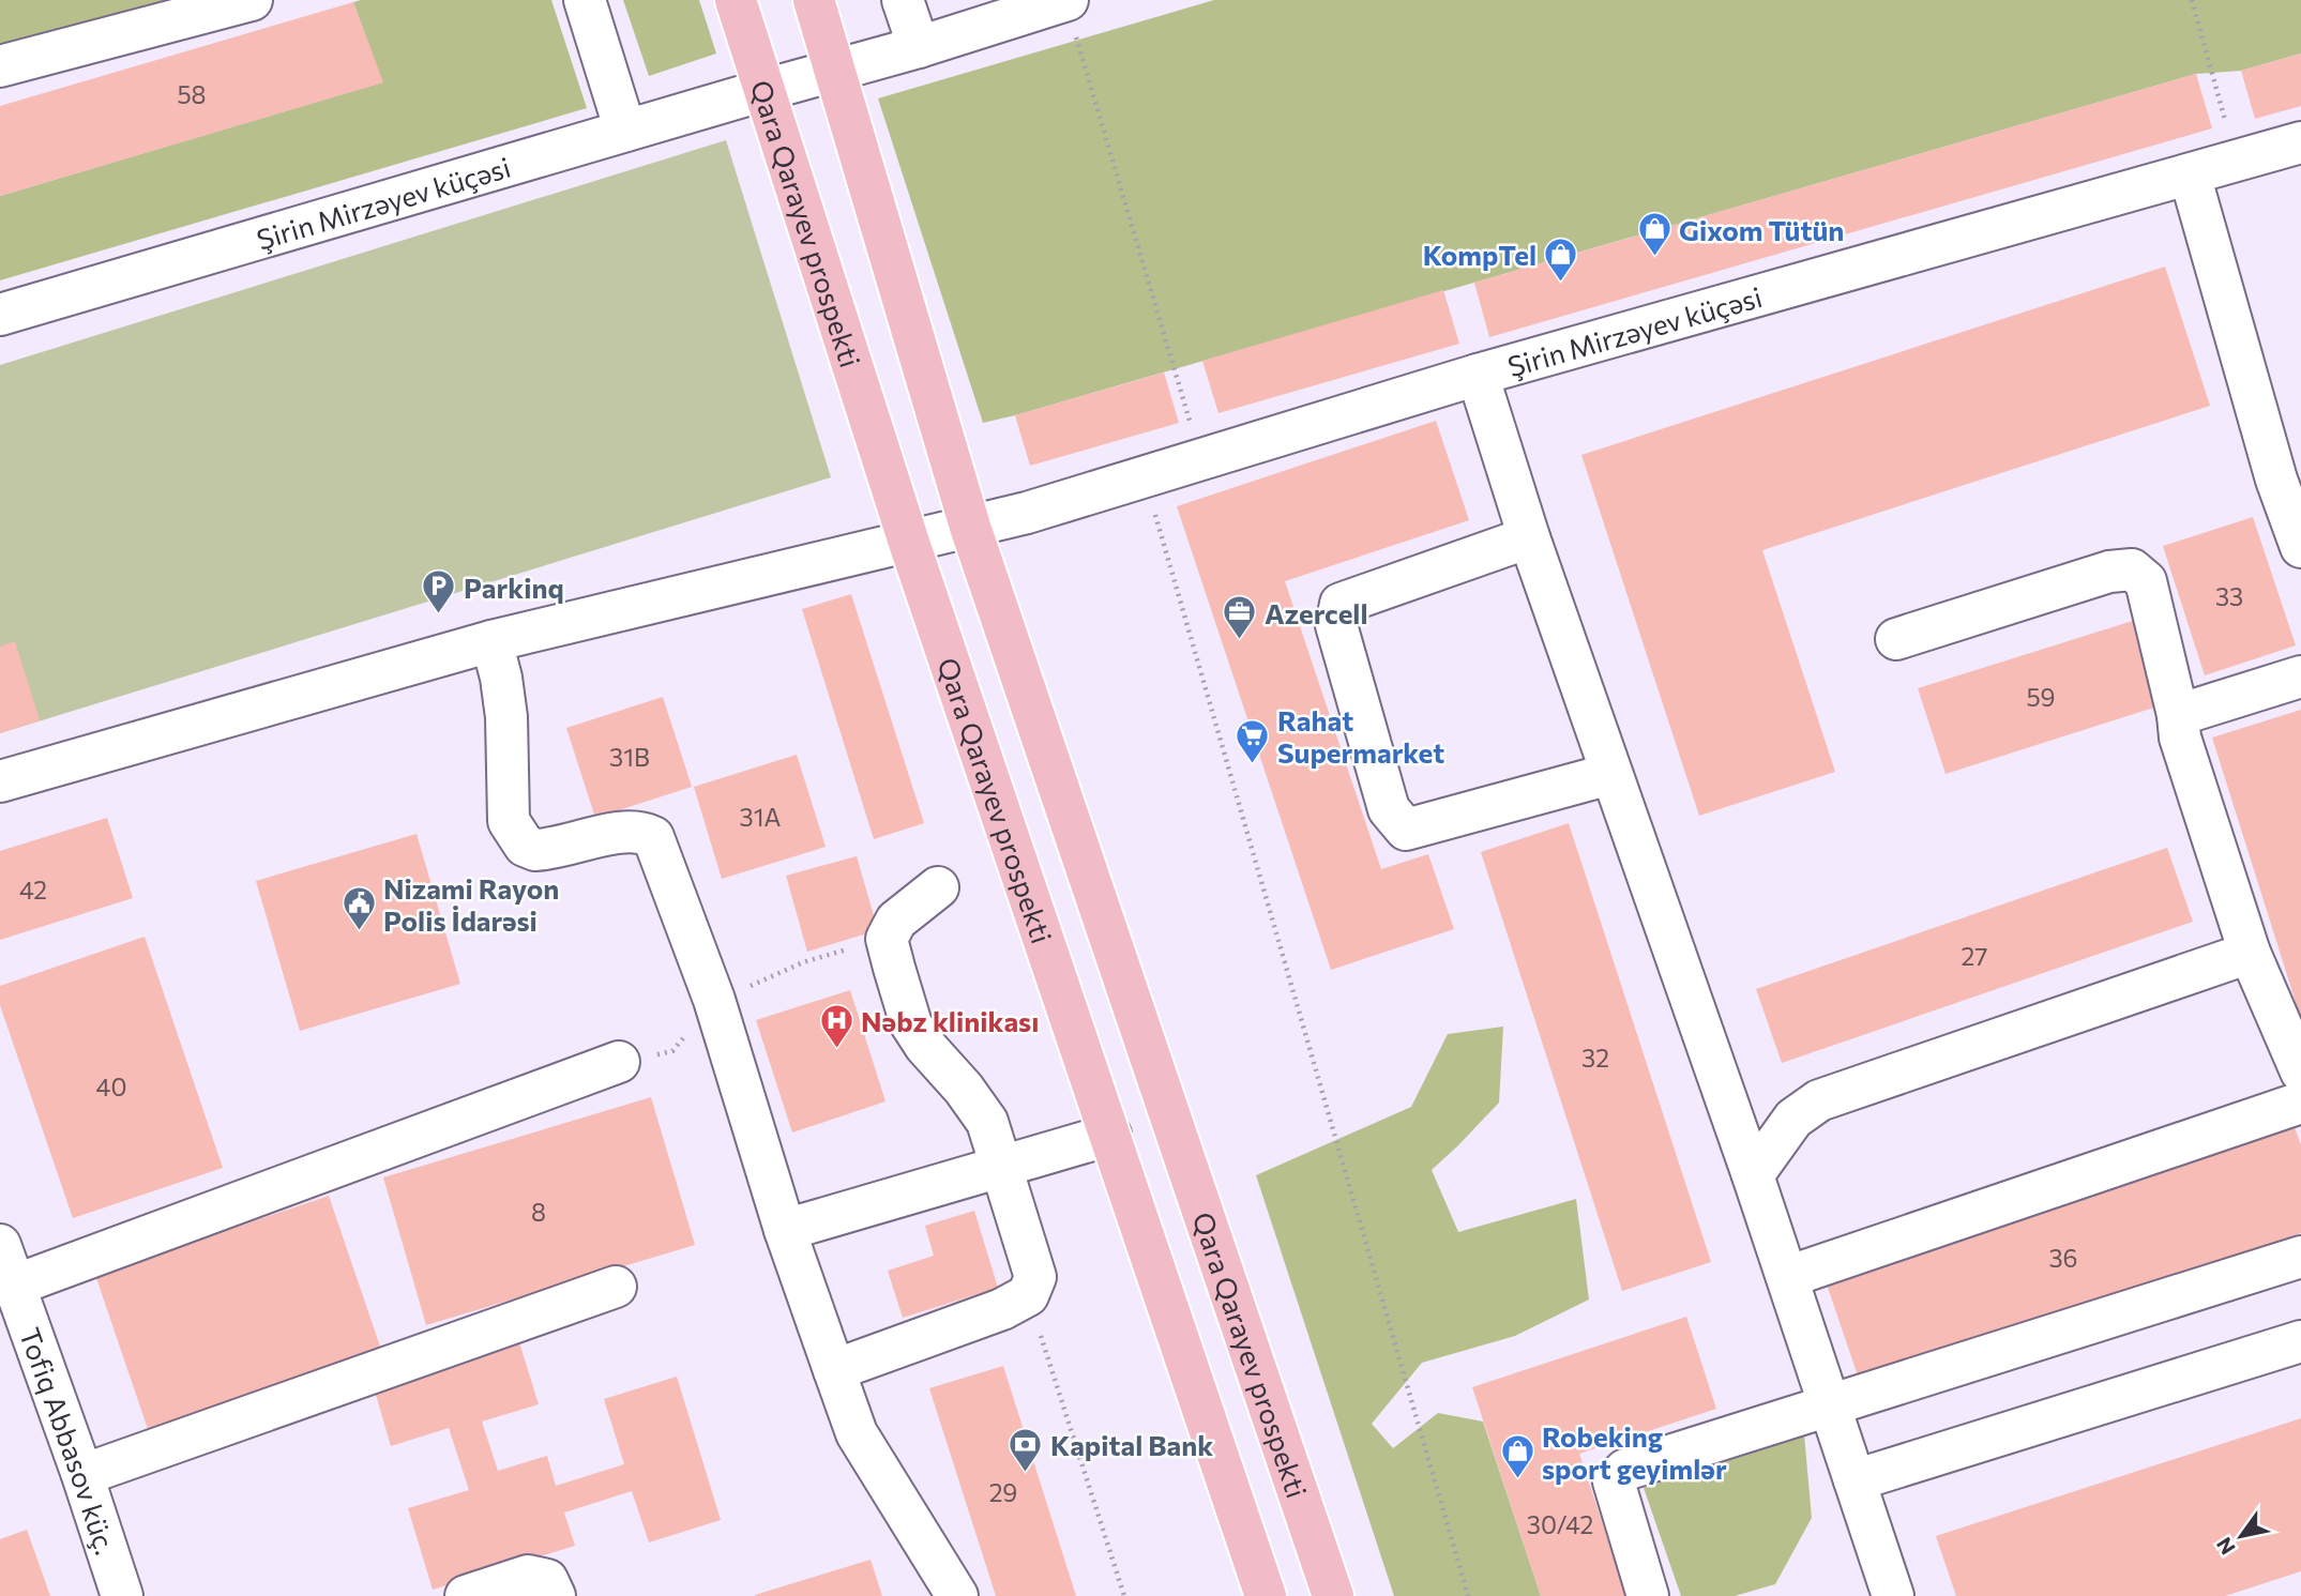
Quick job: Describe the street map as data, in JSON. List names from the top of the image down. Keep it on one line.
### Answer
{"streets":{"main road":["Qara Qarayev prospekti"],"street":["Şirin Mirzəyev küçəsi","Tofiq Abbasov küç."]},"crossings":[["Şirin Mirzəyev küçəsi","Qara Qarayev prospekti"]],"places":{"shop":["Gixom Tütün","KompTel","Robeking sport geyimlər"],"parking":["Parkinq"],"office":["Azercell"],"supermarket":["Rahat Supermarket"],"public building":["Nizami Rayon Polis İdarəsi"],"hospital":["Nəbz klinikası"],"bank":["Kapital Bank"]},"house_numbers":["58","33","59","31B","31A","42","27","32","40","8","36","29","30/42"],"north":"bottom left"}
